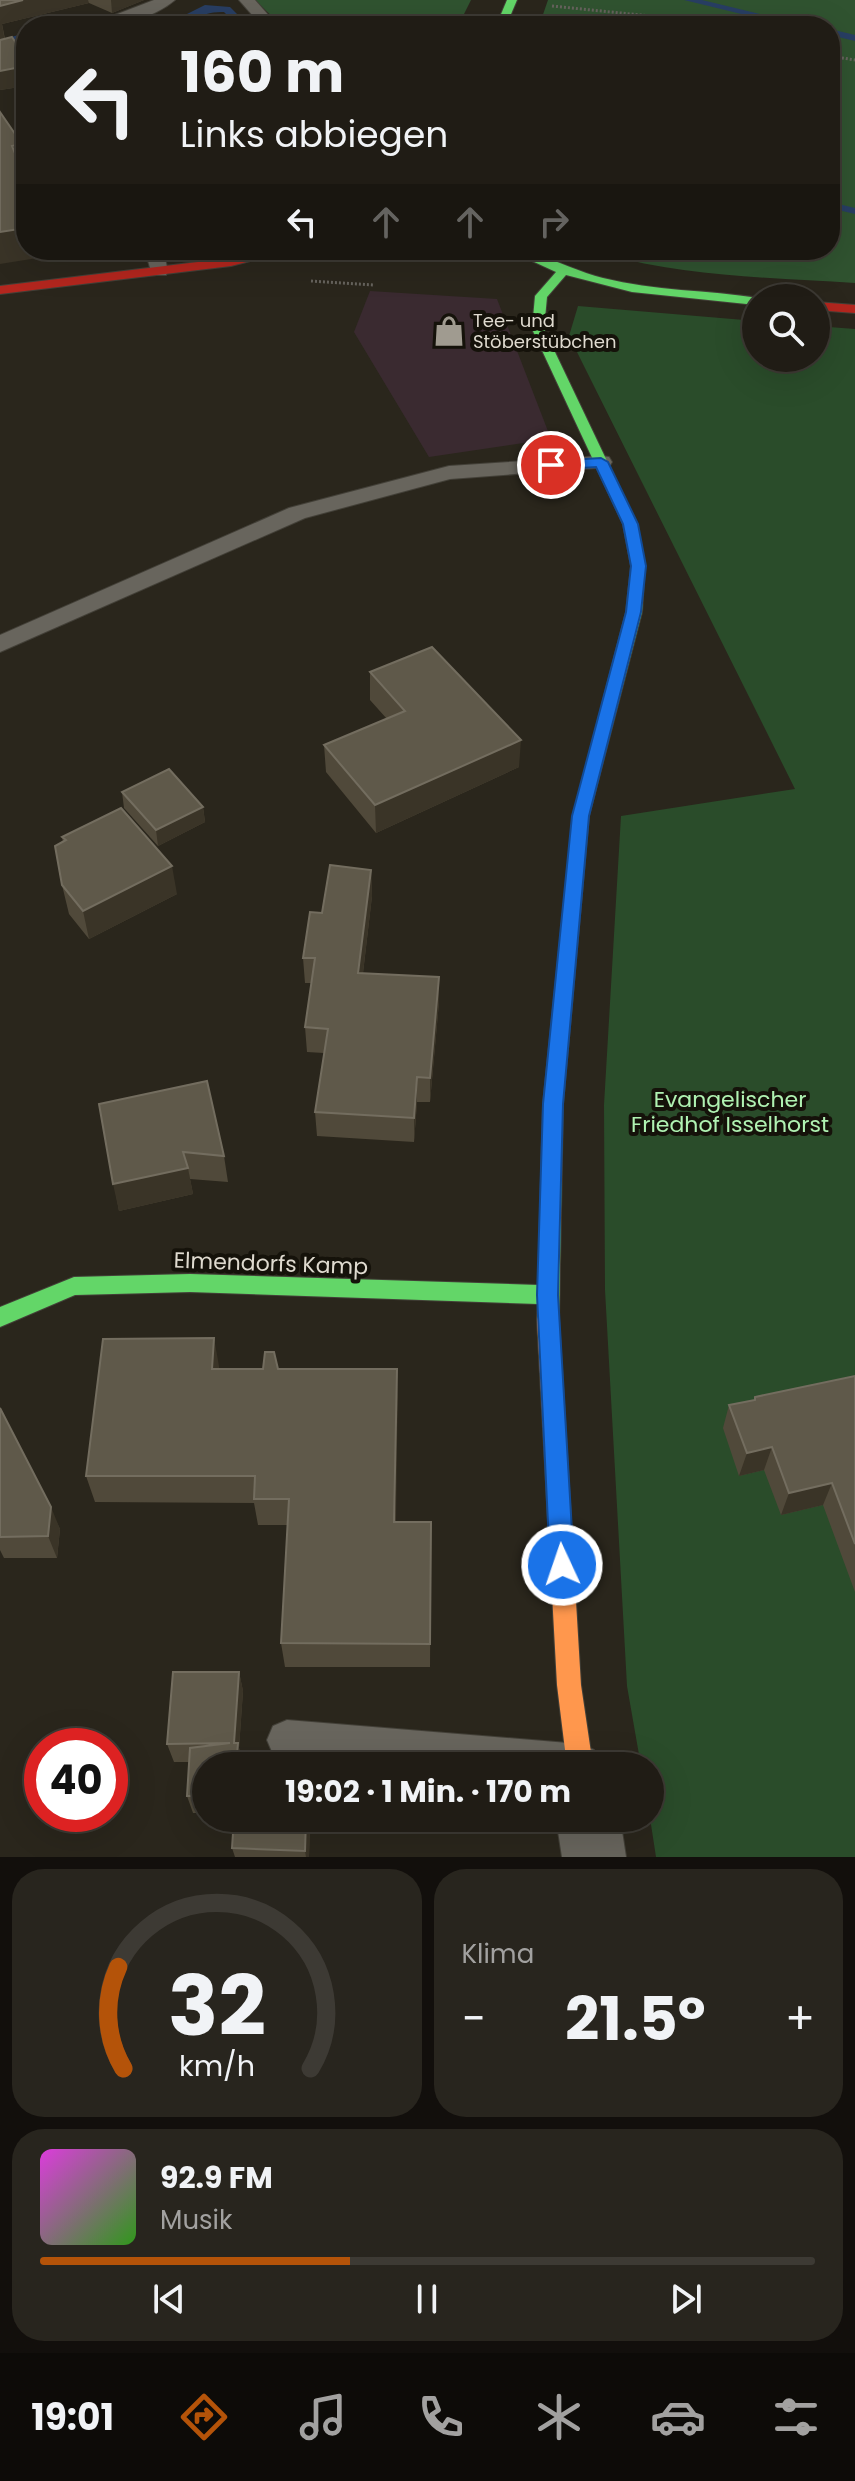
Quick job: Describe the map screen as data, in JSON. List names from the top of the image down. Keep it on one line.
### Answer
{"streets":{"street":["Elmendorfs Kamp"]},"parks":["Evangelischer Friedhof Isselhorst"],"places":{"shop":["Tee- und Stöberstübchen"]},"page":{"turn":["160 m","Links abbiegen"],"limit":"40","trip":"19:02 · 1 Min. · 170 m","tile":"Klima","heat":["−","21.5°","+"],"song":["92.9 FM","Musik"],"tabs":"19:01","gauge":["32","km/h"]}}
